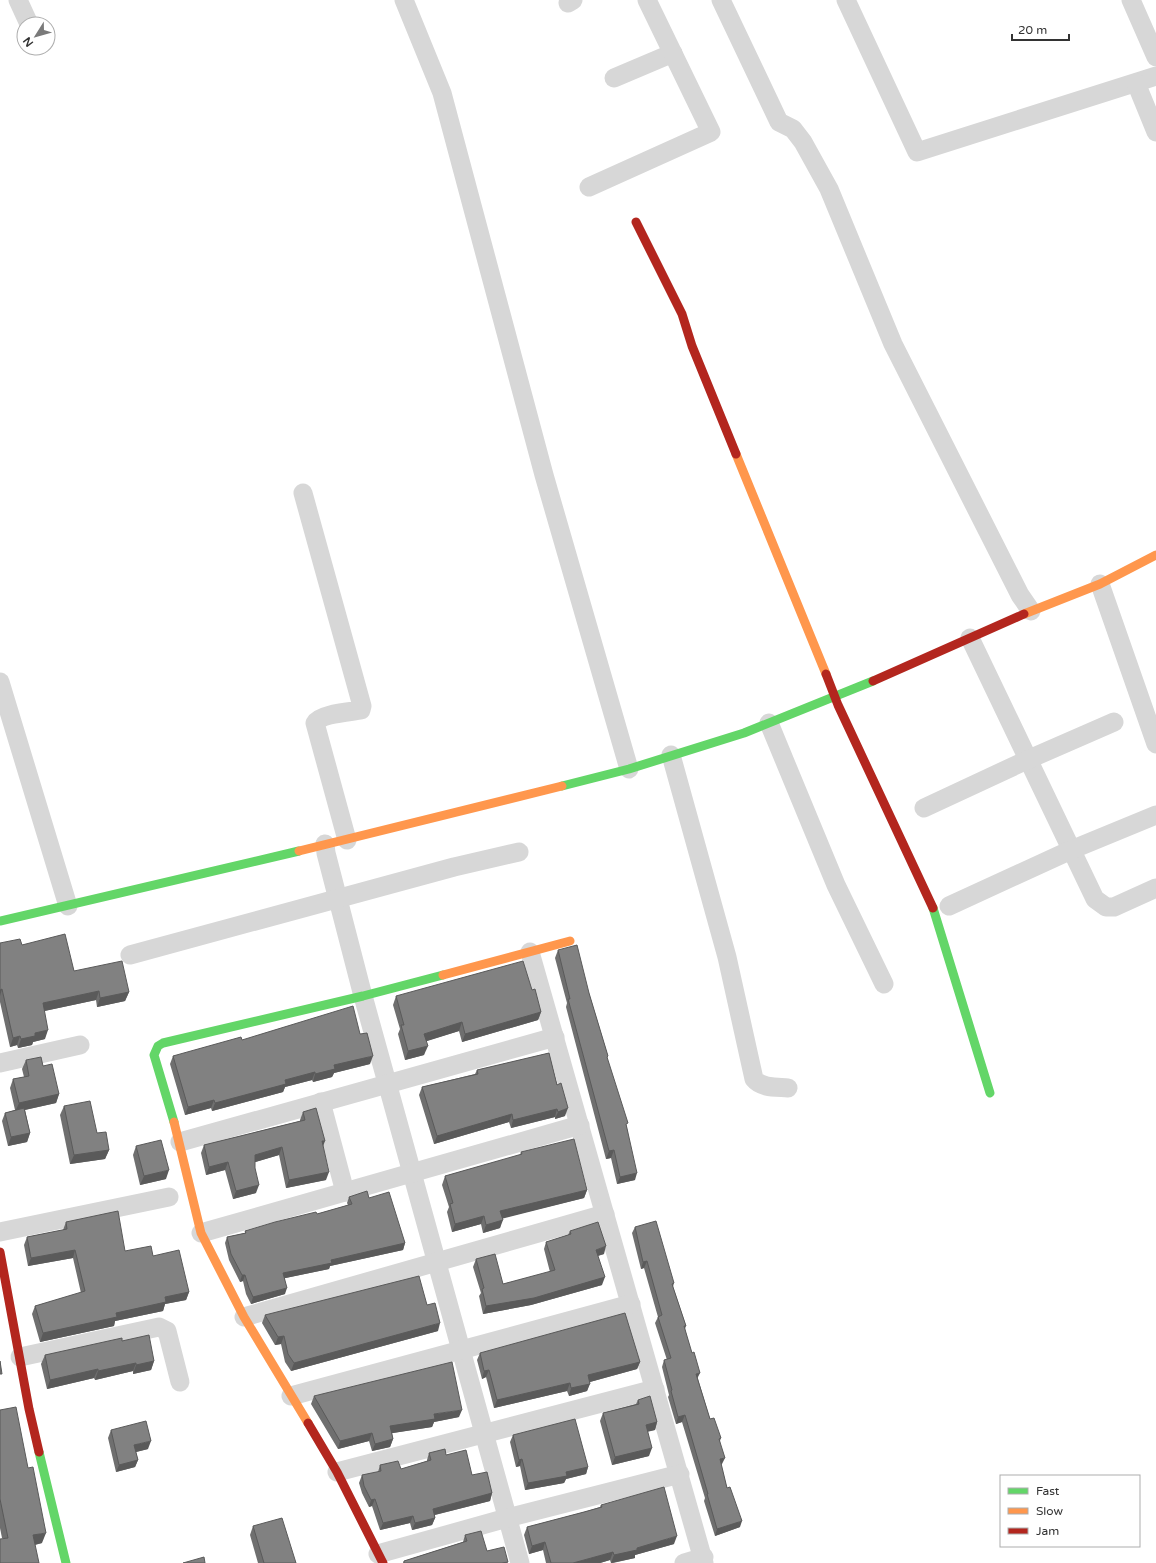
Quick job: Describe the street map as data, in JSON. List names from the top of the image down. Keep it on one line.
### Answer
{"legend":["Fast","Slow","Jam"],"scale_bar":"20 m","north":"bottom left"}
